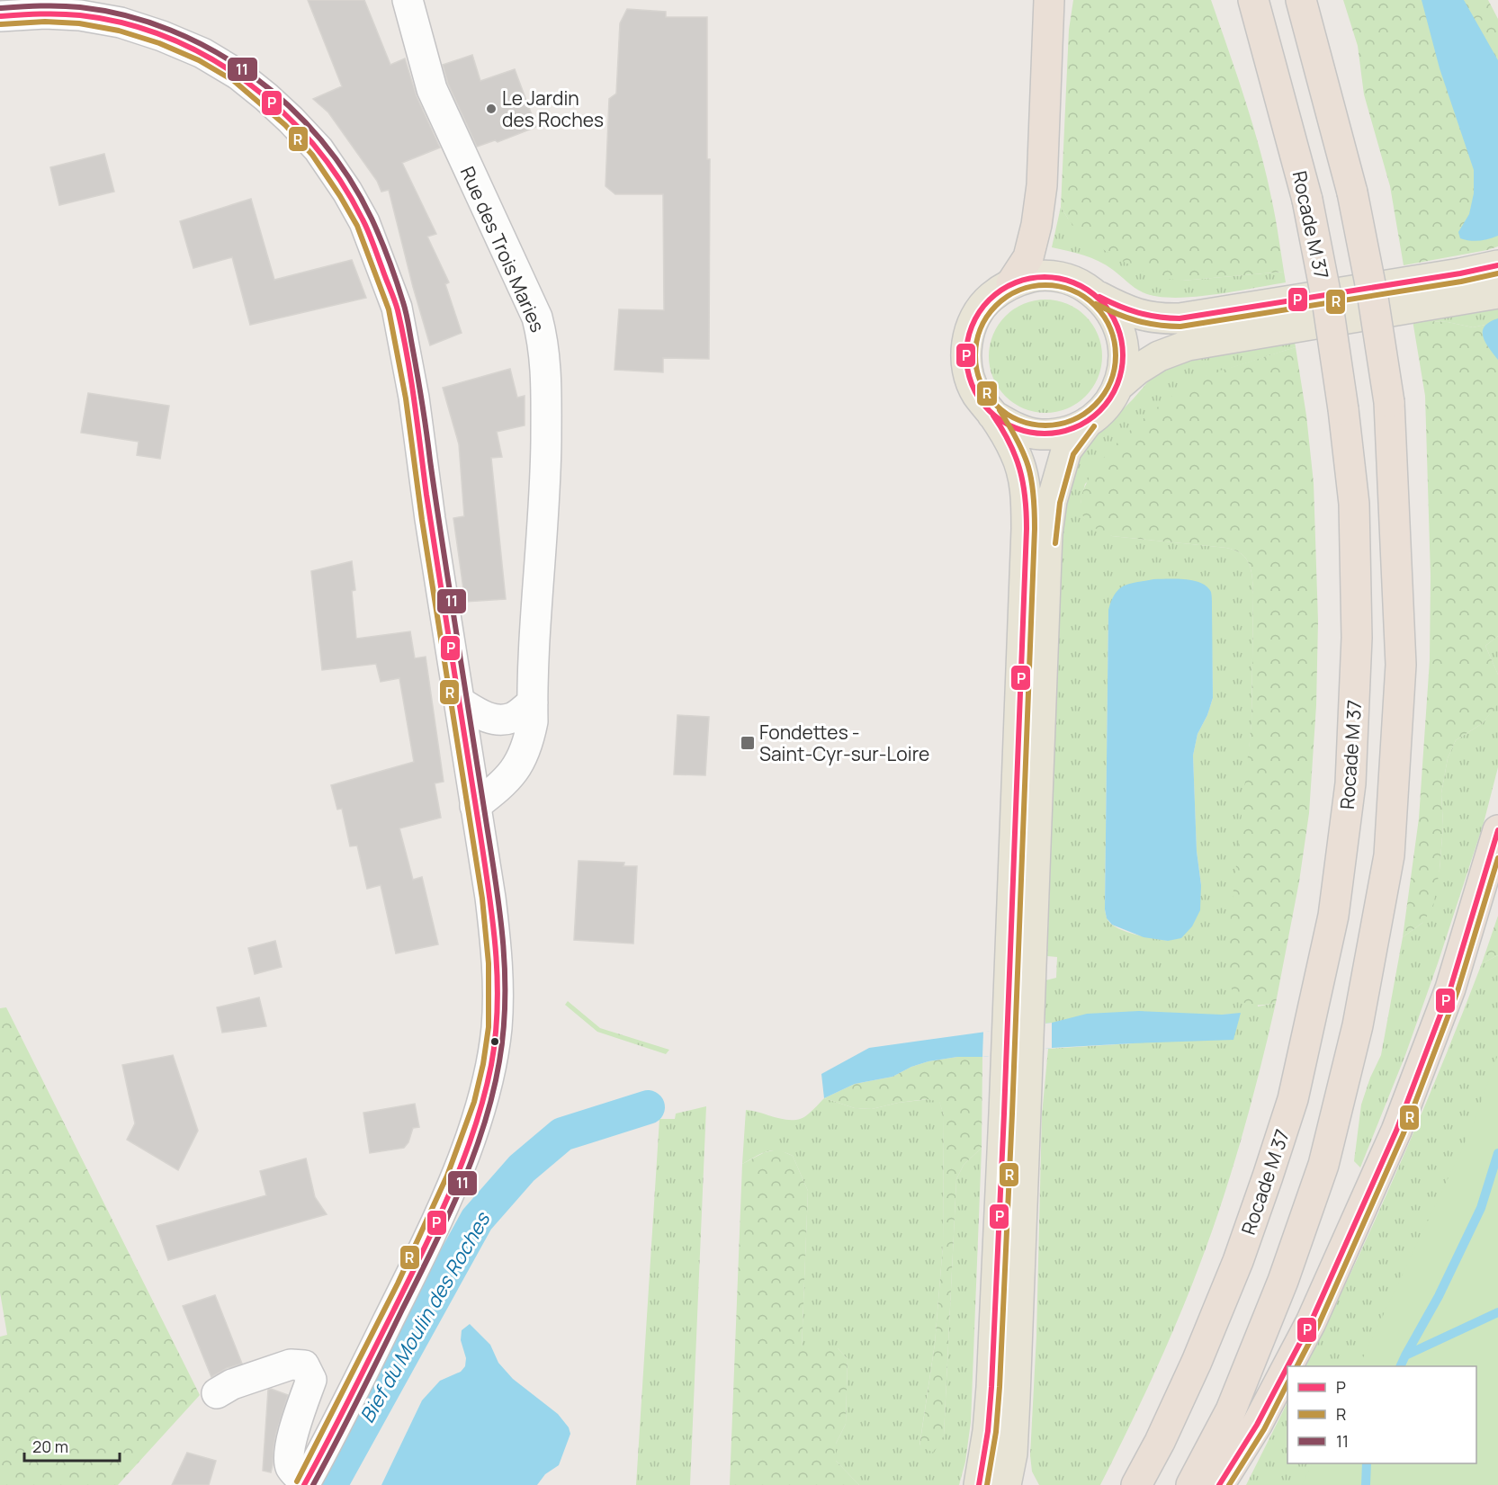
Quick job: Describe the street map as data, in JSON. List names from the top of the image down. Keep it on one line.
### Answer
{"streets":{"highway":["Rocade M 37"],"street":["Rue des Trois Maries"]},"water":["Bief du Moulin des Roches"],"places":{"other":["Le Jardin des Roches"],"transit":["Fondettes - Saint-Cyr-sur-Loire"]},"lines":["transit line 11","transit line P","transit line R"],"legend":["P","R","11"],"scale_bar":"20 m"}
